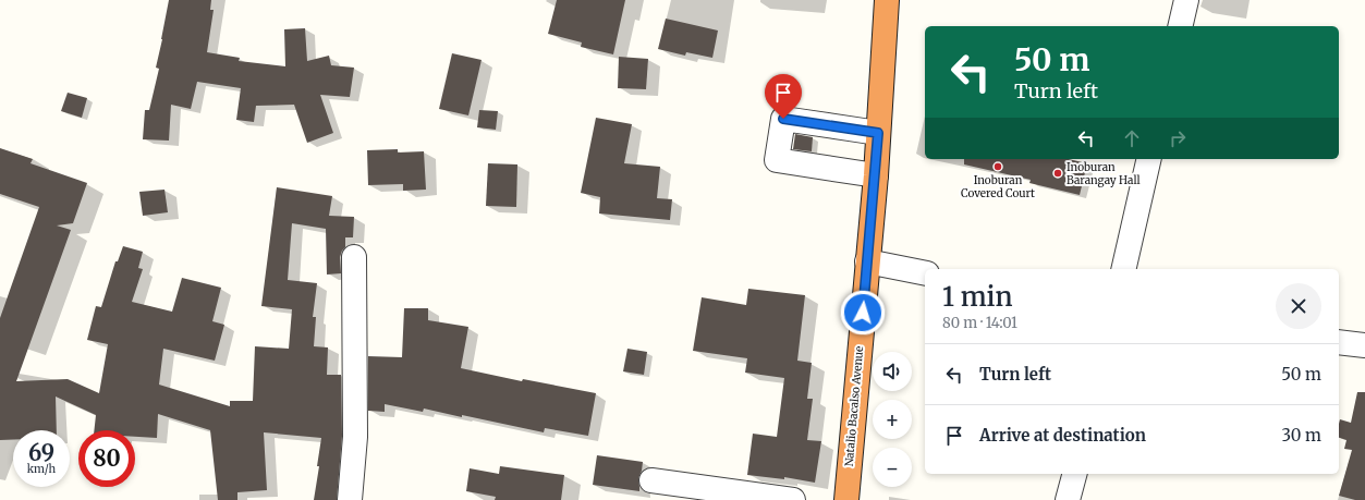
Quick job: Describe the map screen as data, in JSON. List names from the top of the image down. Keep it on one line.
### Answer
{"streets":{"highway":["Natalio Bacalso Avenue"]},"places":["Inoburan Covered Court","Inoburan Barangay Hall"],"page":{"turn":["50 m","Turn left"],"heading":["1 min","80 m · 14:01"],"list":[{"name":"Turn left","value":"50 m"},{"name":"Arrive at destination","value":"30 m"}],"map_buttons":["+","−"],"speed":"69 km/h","limit":"80"}}
